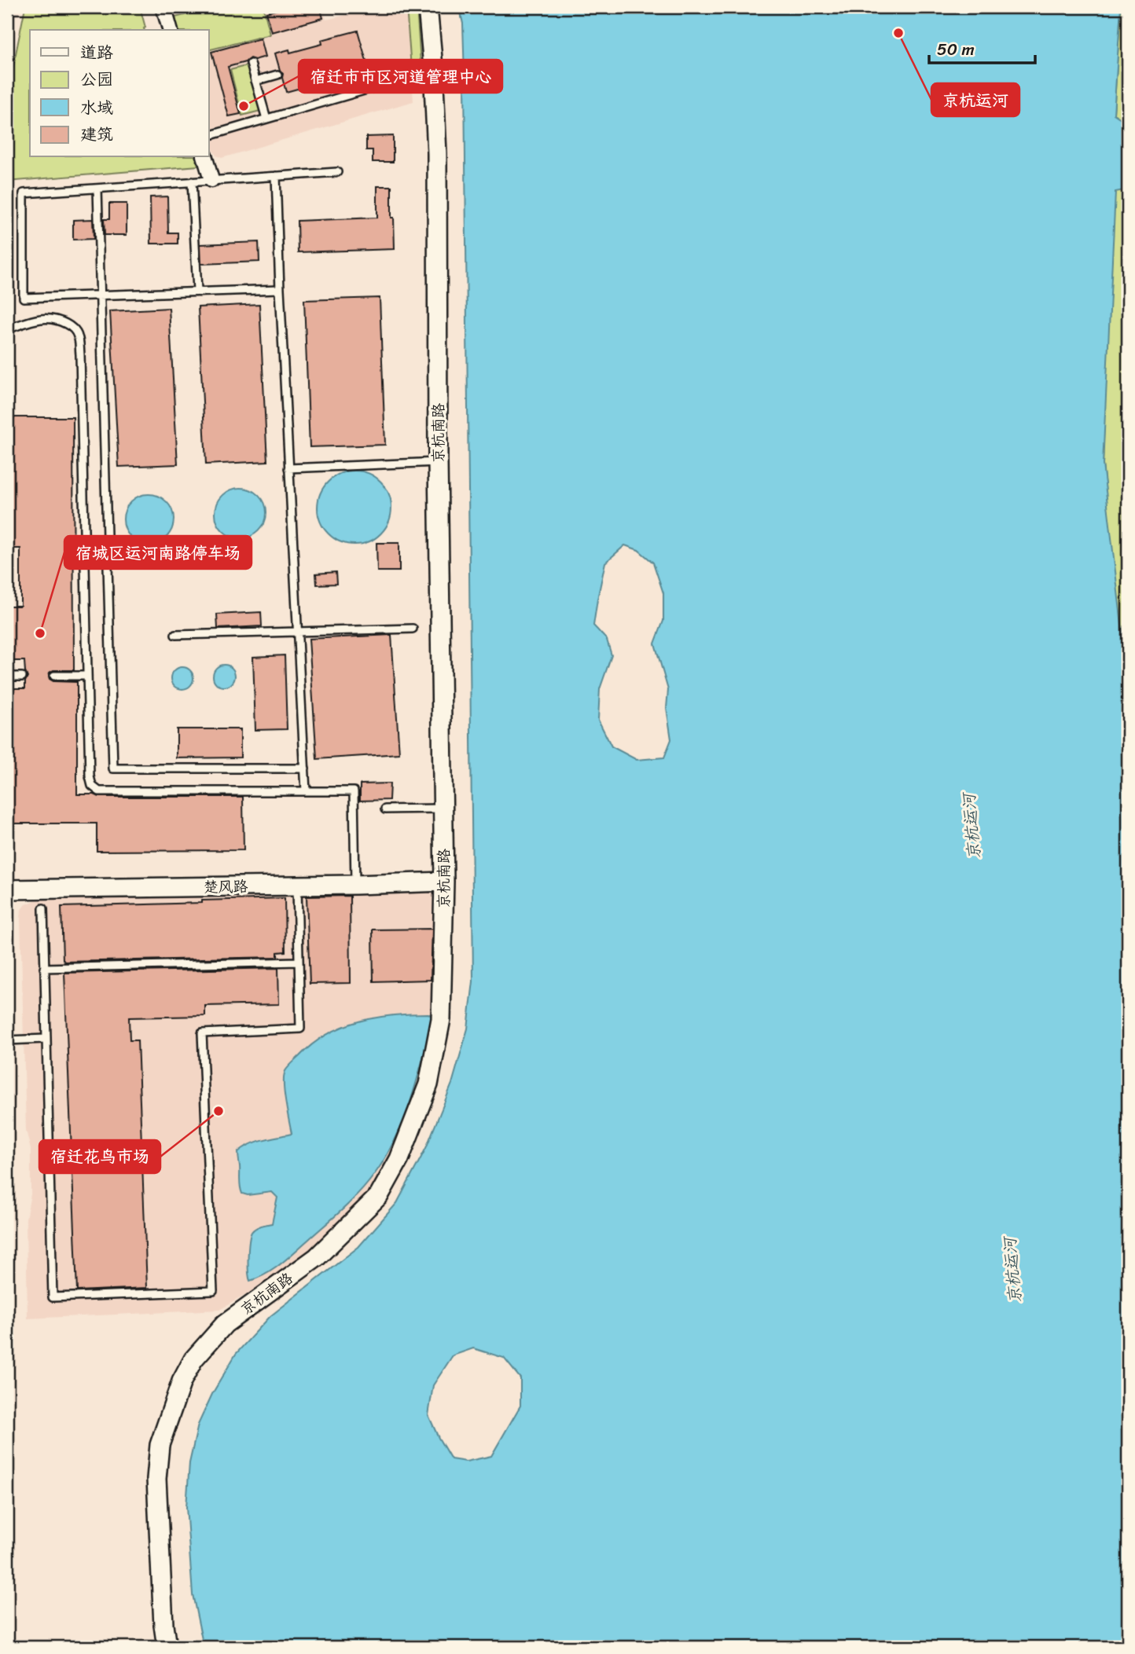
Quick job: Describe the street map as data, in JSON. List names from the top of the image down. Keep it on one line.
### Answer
{"streets":{"street":["京杭南路","楚风路"]},"crossings":[["京杭南路","楚风路"]],"water":["京杭运河"],"places":["京杭运河","宿迁市市区河道管理中心","宿城区运河南路停车场","宿迁花鸟市场"],"legend":["道路","公园","水域","建筑"],"scale_bar":"50 m"}
